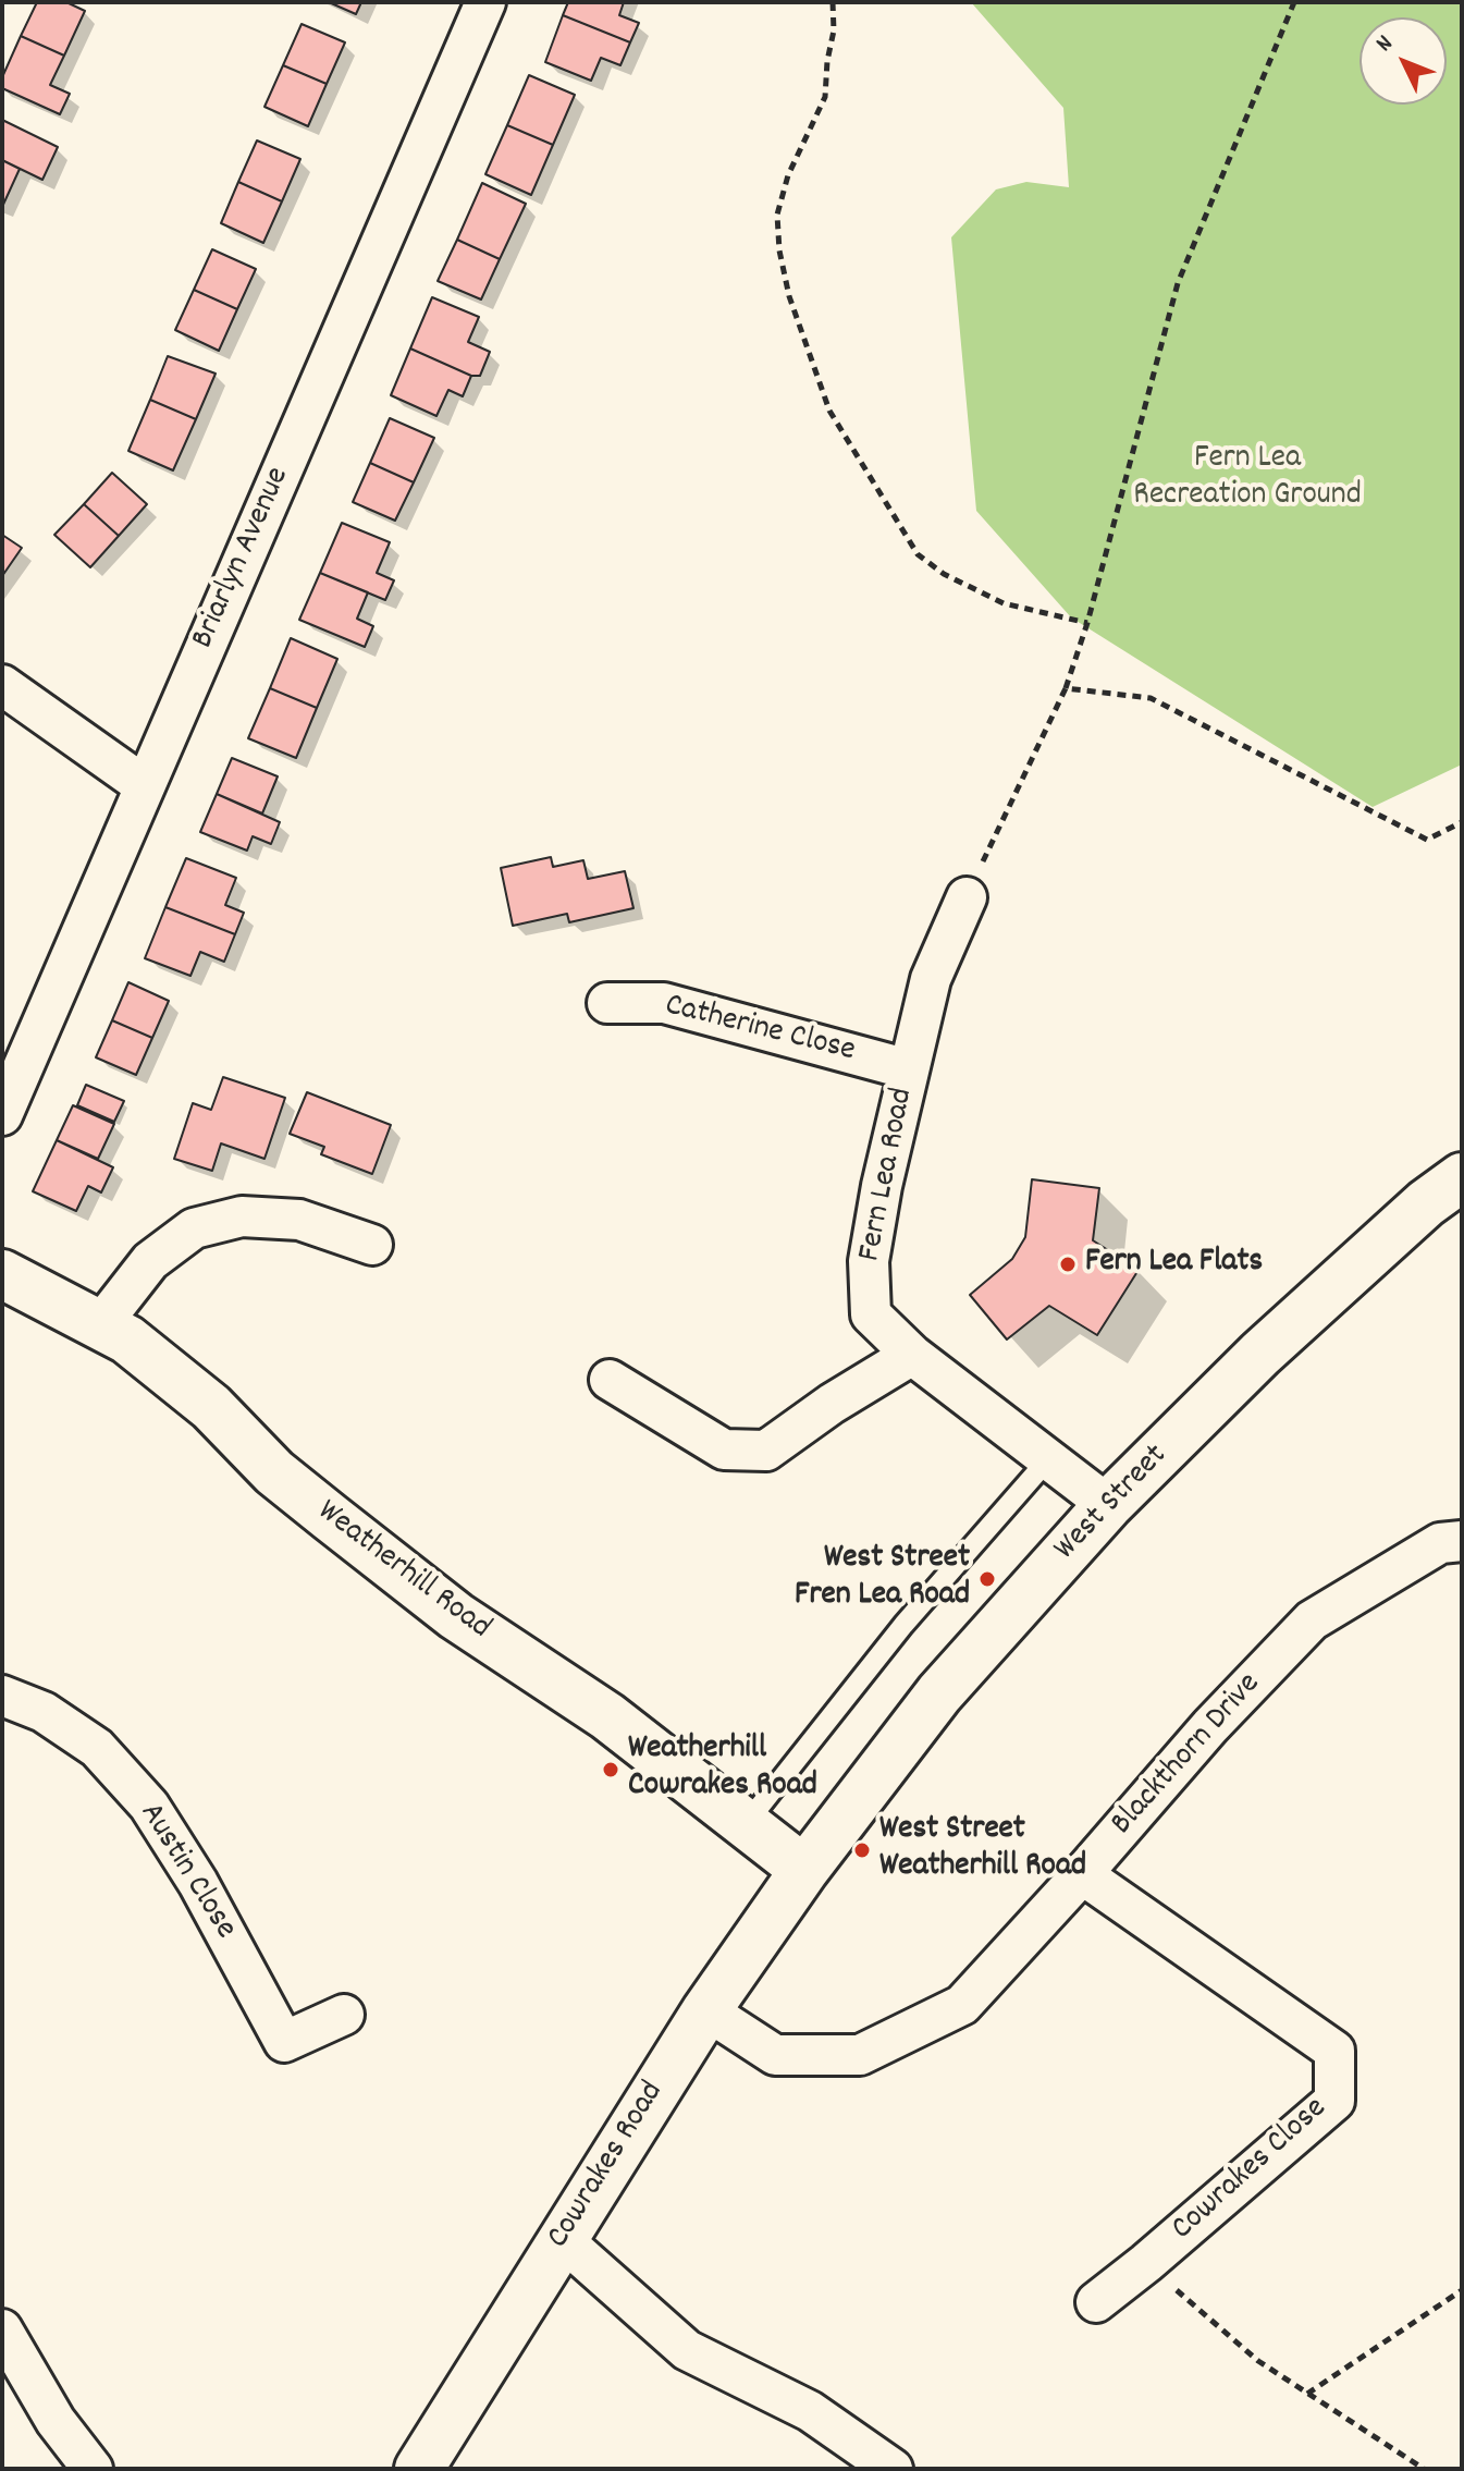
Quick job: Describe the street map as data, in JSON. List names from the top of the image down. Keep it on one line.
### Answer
{"streets":{"street":["Briarlyn Avenue","Catherine Close","Fern Lea Road","West Street","Weatherhill Road","Blackthorn Drive","Austin Close","Cowrakes Road","Cowrakes Close"]},"crossings":[["Catherine Close","Fern Lea Road"],["Fern Lea Road","West Street"],["West Street","Weatherhill Road"],["West Street","Cowrakes Road"],["Weatherhill Road","Cowrakes Road"],["Blackthorn Drive","Cowrakes Road"],["Blackthorn Drive","Cowrakes Close"]],"parks":["Fern Lea Recreation Ground"],"places":["Fern Lea Flats","West Street Fren Lea Road","Weatherhill Cowrakes Road","West Street Weatherhill Road"],"north":"top left"}
